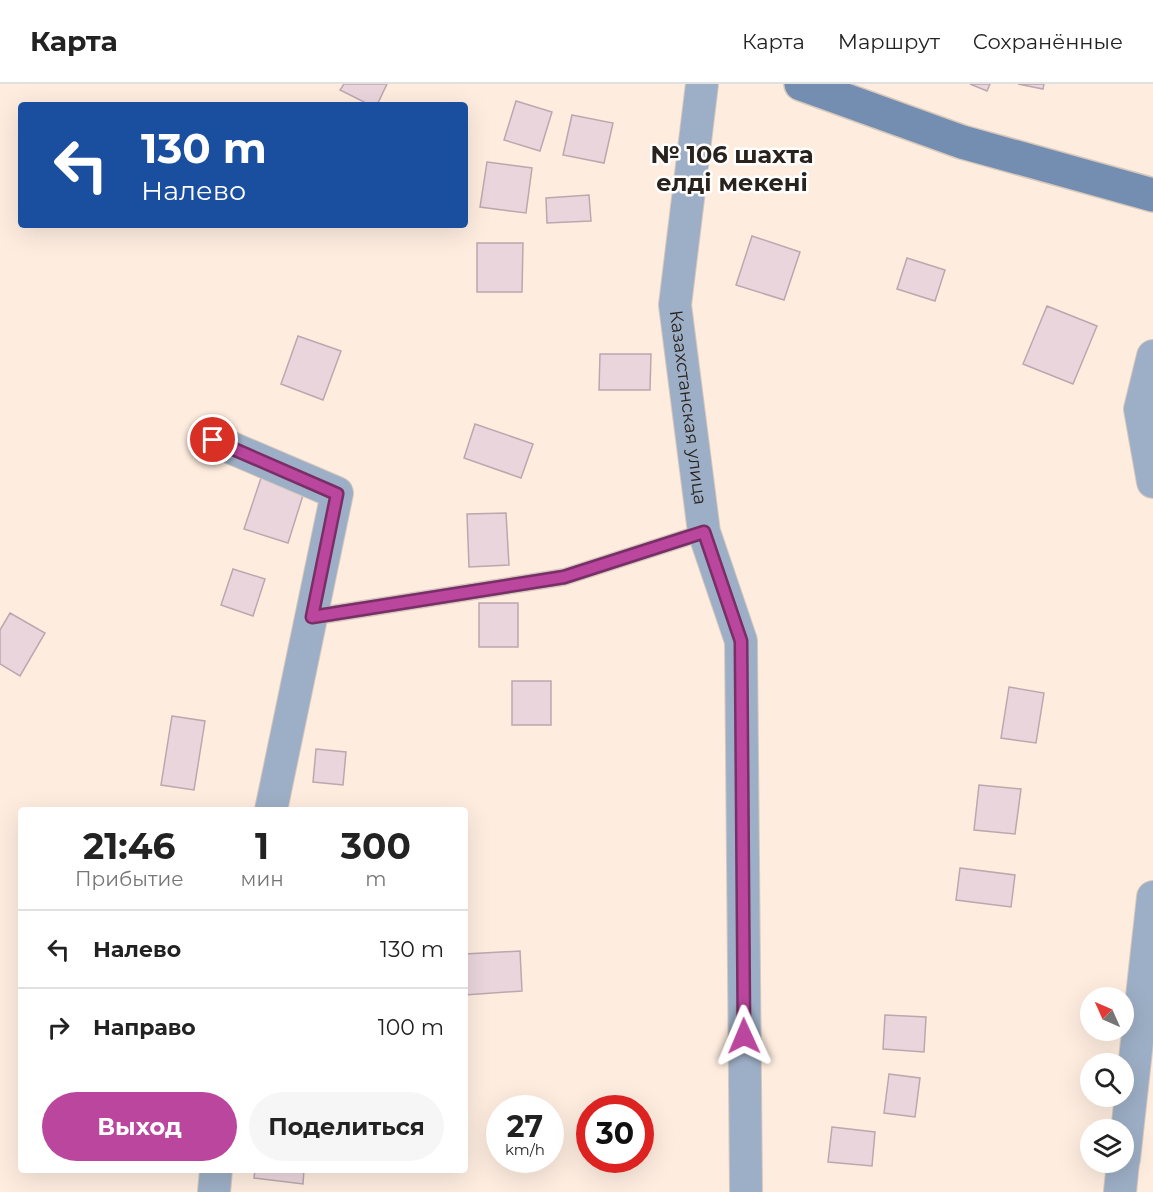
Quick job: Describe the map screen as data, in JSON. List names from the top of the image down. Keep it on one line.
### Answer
{"streets":{"street":["Казахстанская улица"]},"districts":["№ 106 шахта елді мекені"],"north":"top left","page":{"header":"Карта","nav":["Карта","Маршрут","Сохранённые"],"turn":["130 m","Налево"],"eta":["21:46","Прибытие","1","мин","300","m"],"list":[{"name":"Налево","value":"130 m"},{"name":"Направо","value":"100 m"}],"buttons":["Выход","Поделиться"],"speed":"27 km/h","limit":"30"}}
